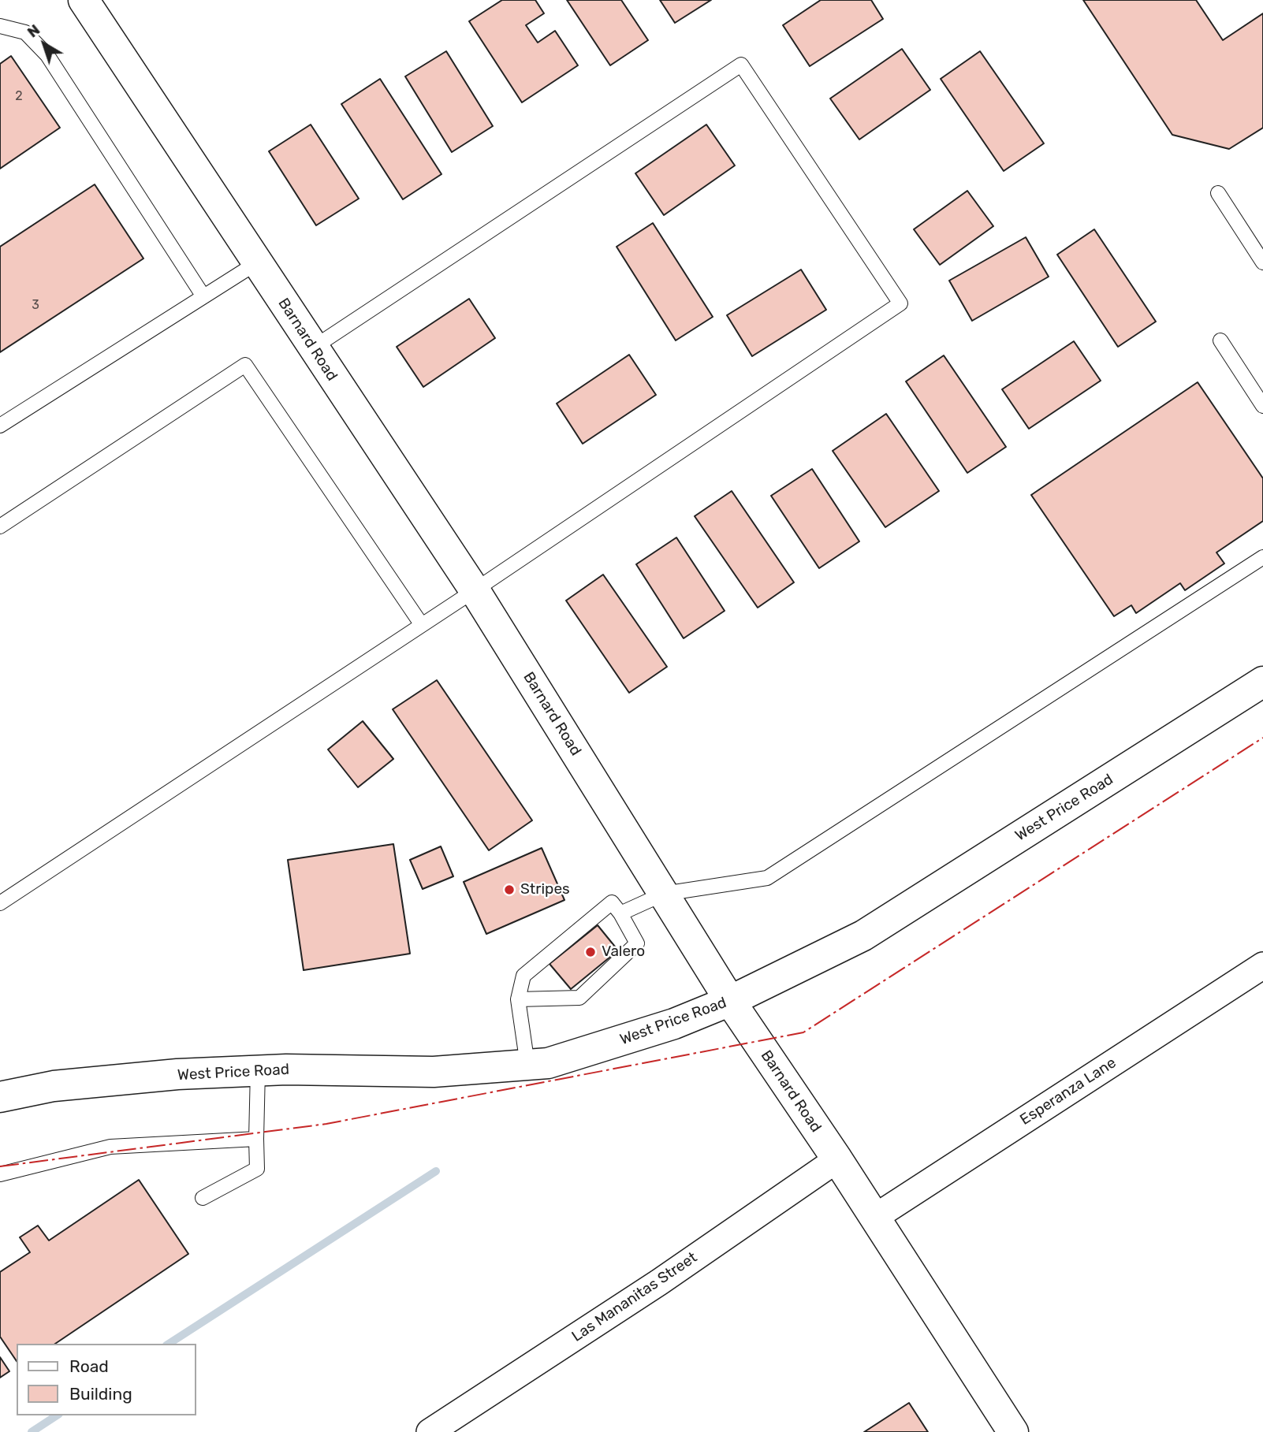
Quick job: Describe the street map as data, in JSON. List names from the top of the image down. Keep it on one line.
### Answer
{"streets":{"street":["Barnard Road","West Price Road","Esperanza Lane","Las Mananitas Street"]},"crossings":[["Barnard Road","West Price Road"],["Barnard Road","Esperanza Lane"],["Barnard Road","Las Mananitas Street"]],"places":["Stripes","Valero"],"house_numbers":["2","3"],"legend":["Road","Building"],"north":"top left"}
